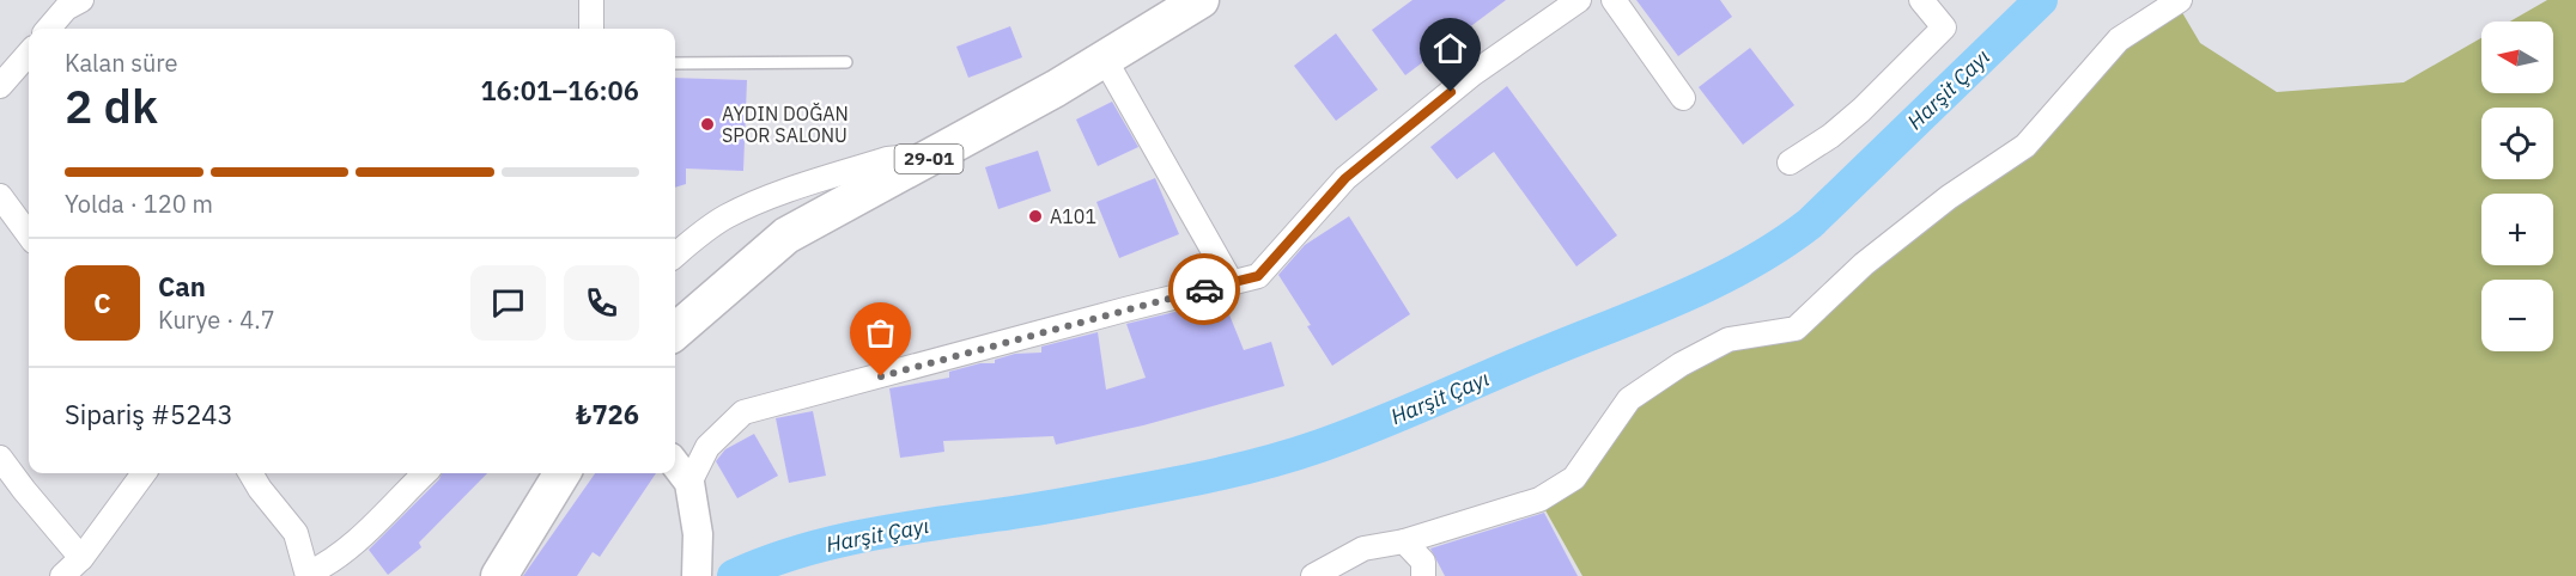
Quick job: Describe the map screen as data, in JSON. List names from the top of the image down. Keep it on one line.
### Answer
{"streets":{"main road":["29-01"]},"water":["Harşit Çayı"],"places":["AYDIN DOĞAN SPOR SALONU","A101"],"north":"left","page":{"map_buttons":["+","−"],"heading":["2 dk","Kalan süre","16:01–16:06"],"panel":["Can","Kurye · 4.7","Sipariş #5243","₺726"],"bar":"Yolda · 120 m","round":"C"}}
